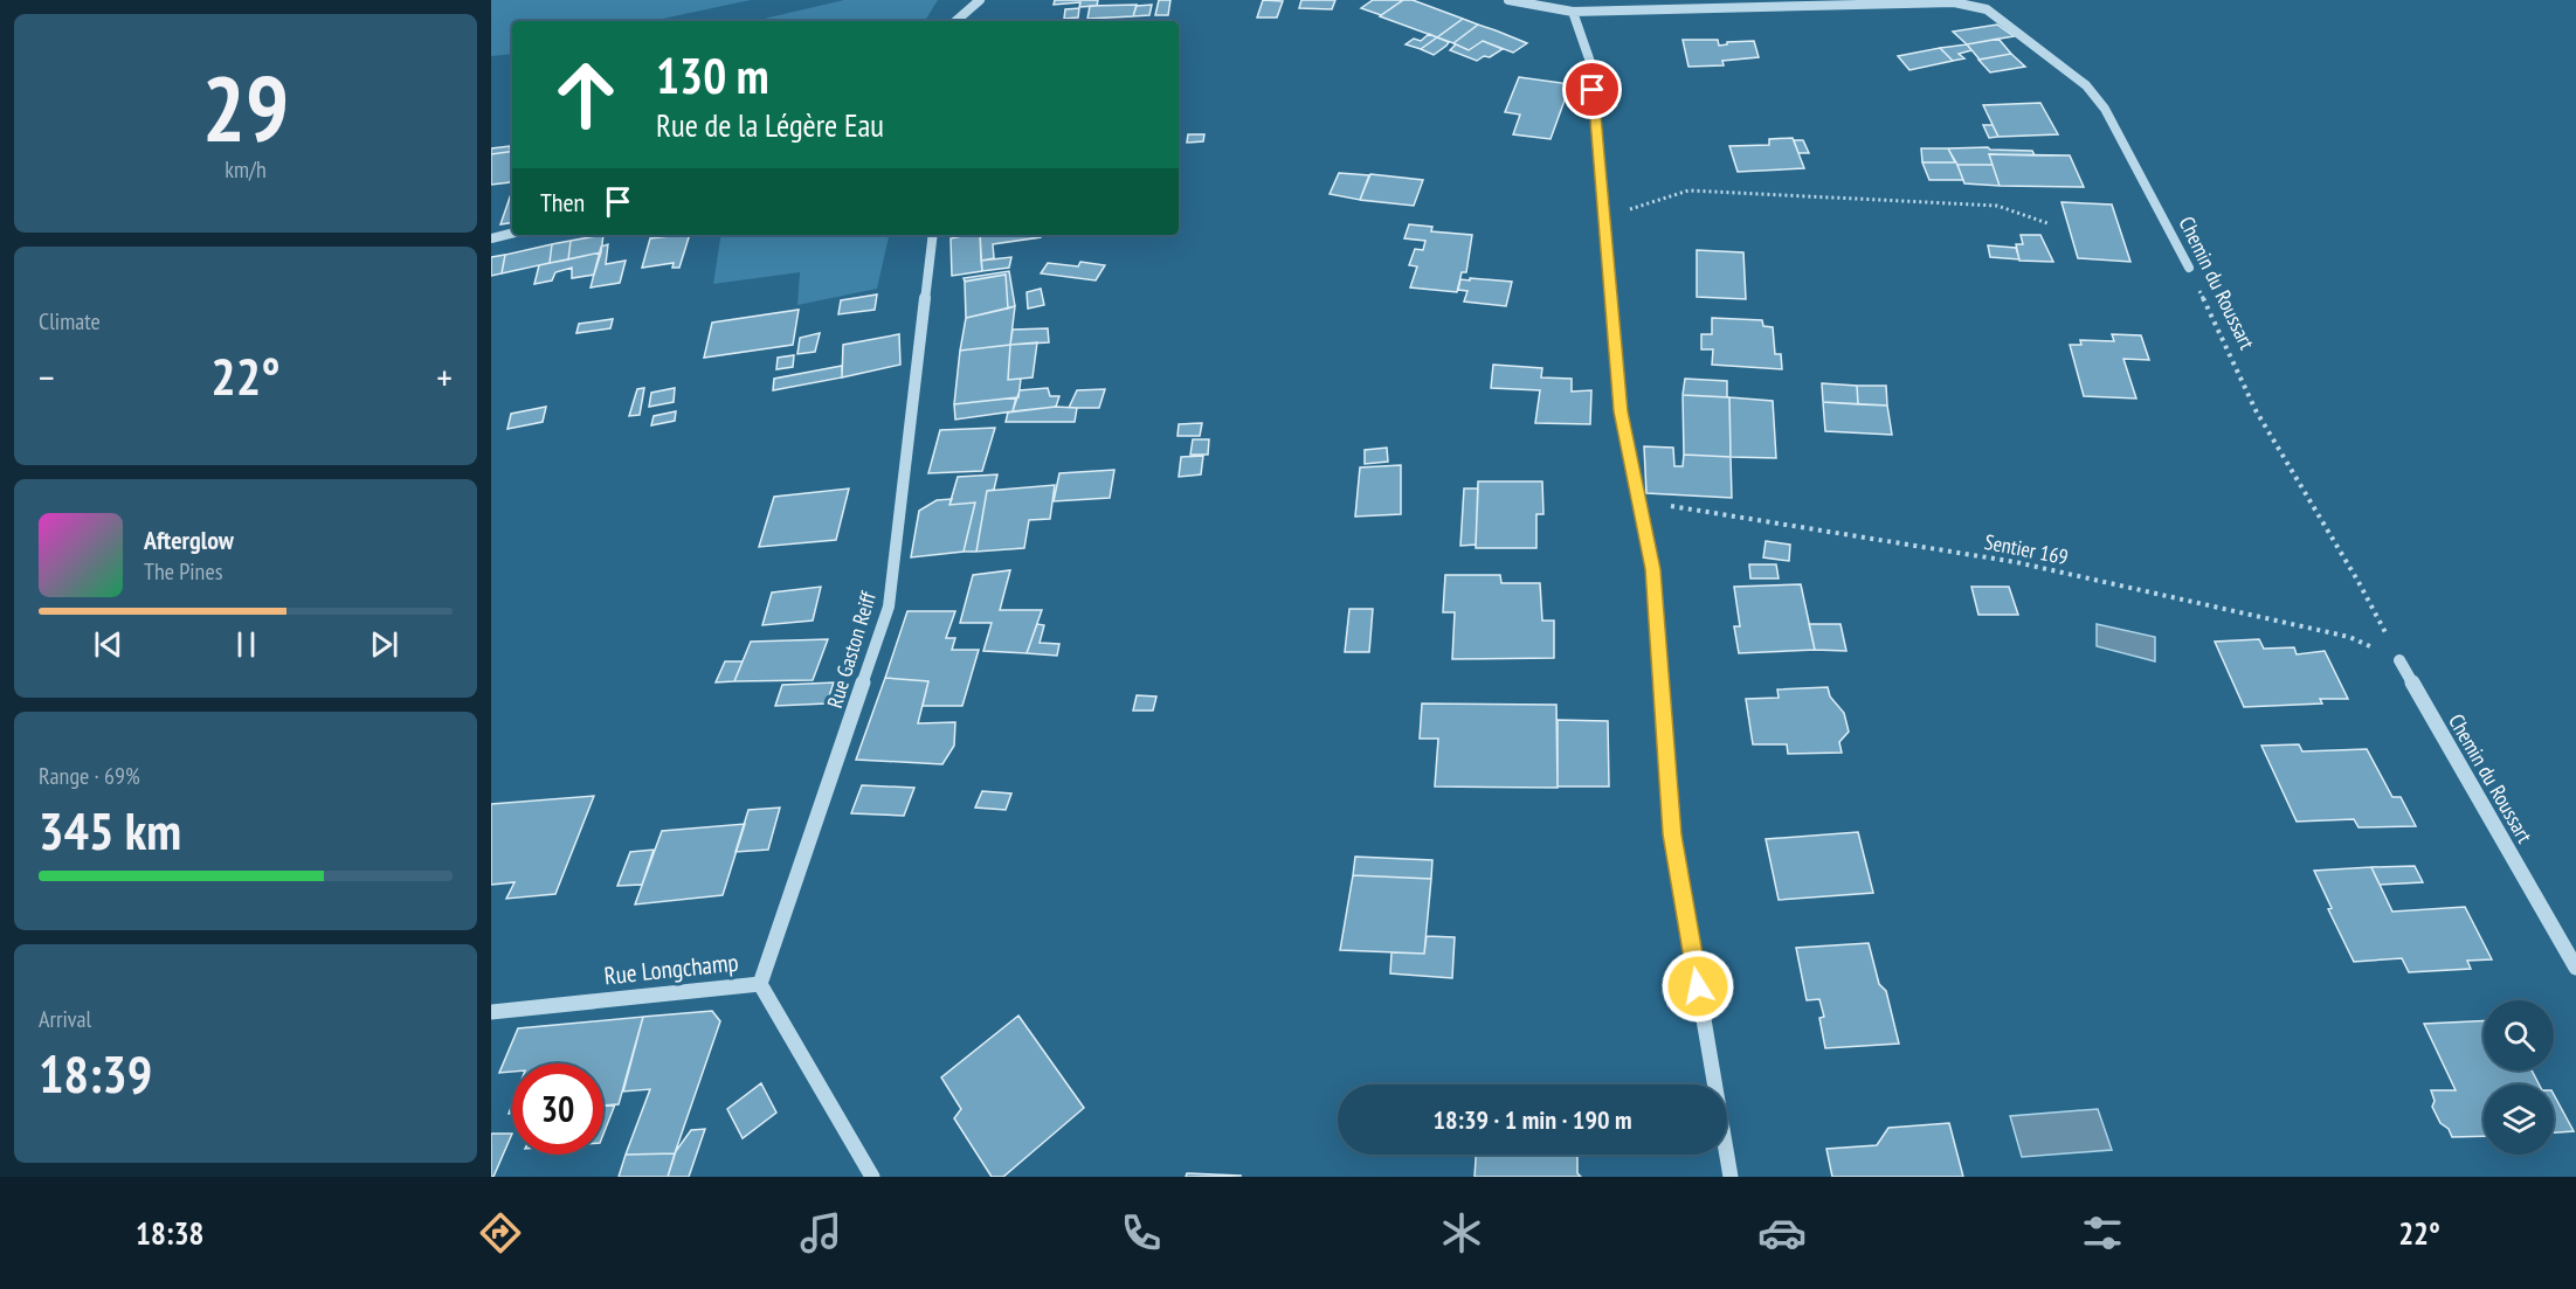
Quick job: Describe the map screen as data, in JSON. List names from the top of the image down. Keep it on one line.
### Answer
{"streets":{"street":["Chemin du Roussart","Rue Gaston Reiff","Rue Longchamp"],"path":["Sentier 169"]},"crossings":[["Chemin du Roussart","Sentier 169"],["Rue Gaston Reiff","Rue Longchamp"]],"page":{"tile":[["29","km/h"],"Climate",["Range · 69%","345 km"],["Arrival","18:39"]],"turn":["130 m","Rue de la Légère Eau"],"then":"Then","heat":["−","22°","+"],"song":["Afterglow","The Pines"],"limit":"30","trip":"18:39 · 1 min · 190 m","tabs":["18:38","22°"]}}
